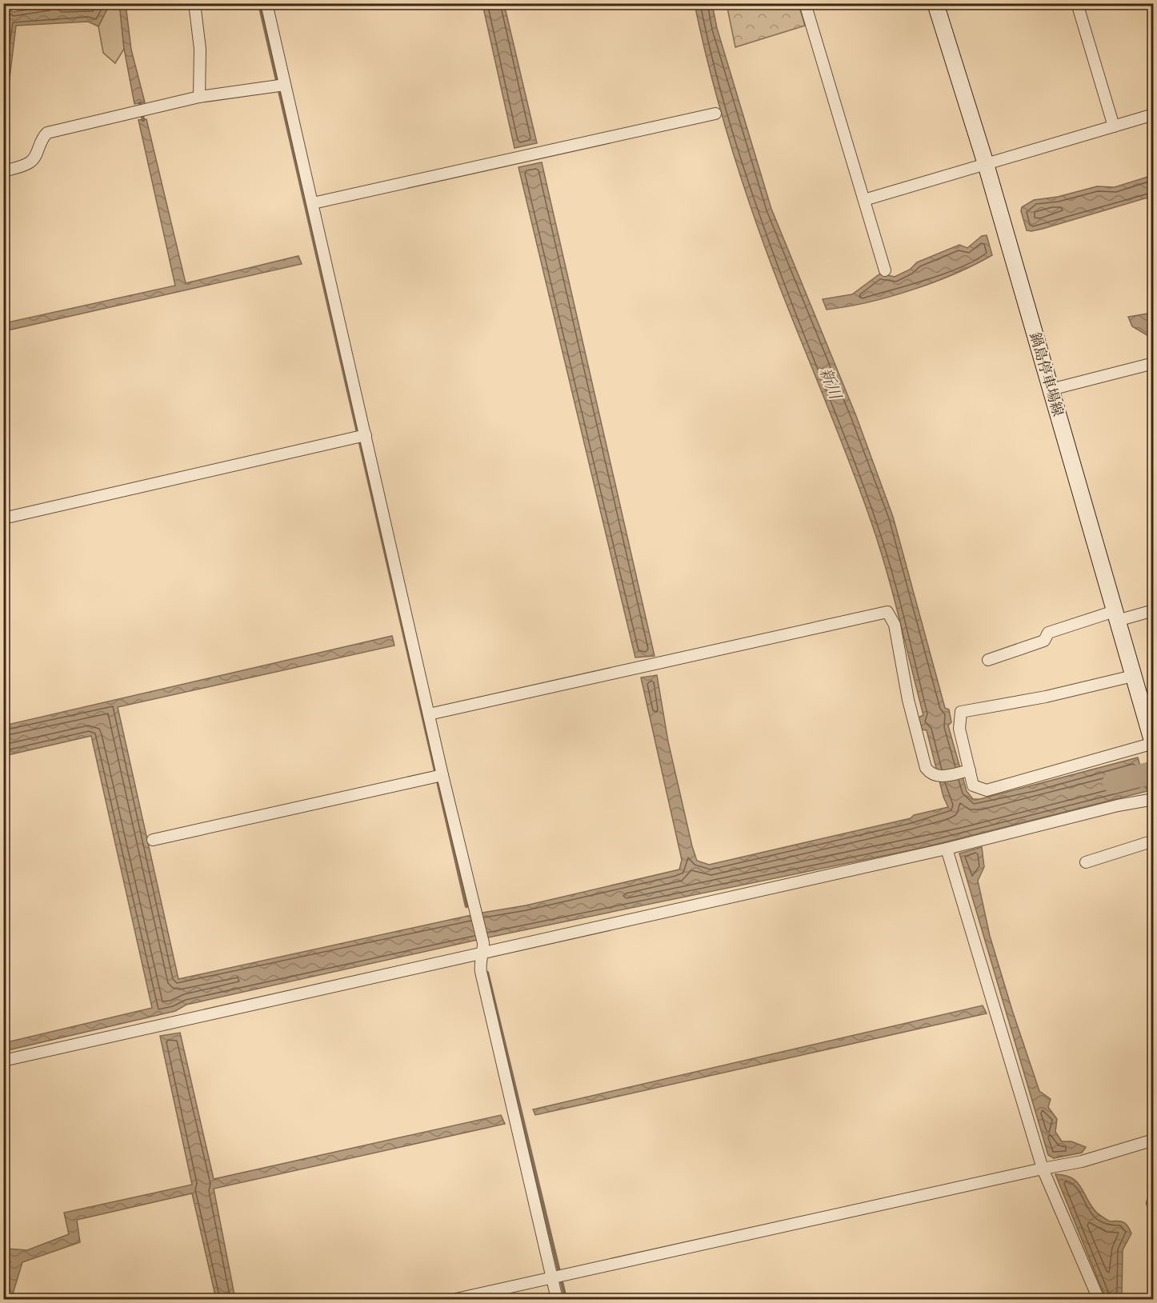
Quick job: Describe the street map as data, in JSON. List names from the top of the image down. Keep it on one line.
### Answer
{"streets":{"main road":["鍋島停車場線"]},"water":["新川"]}
